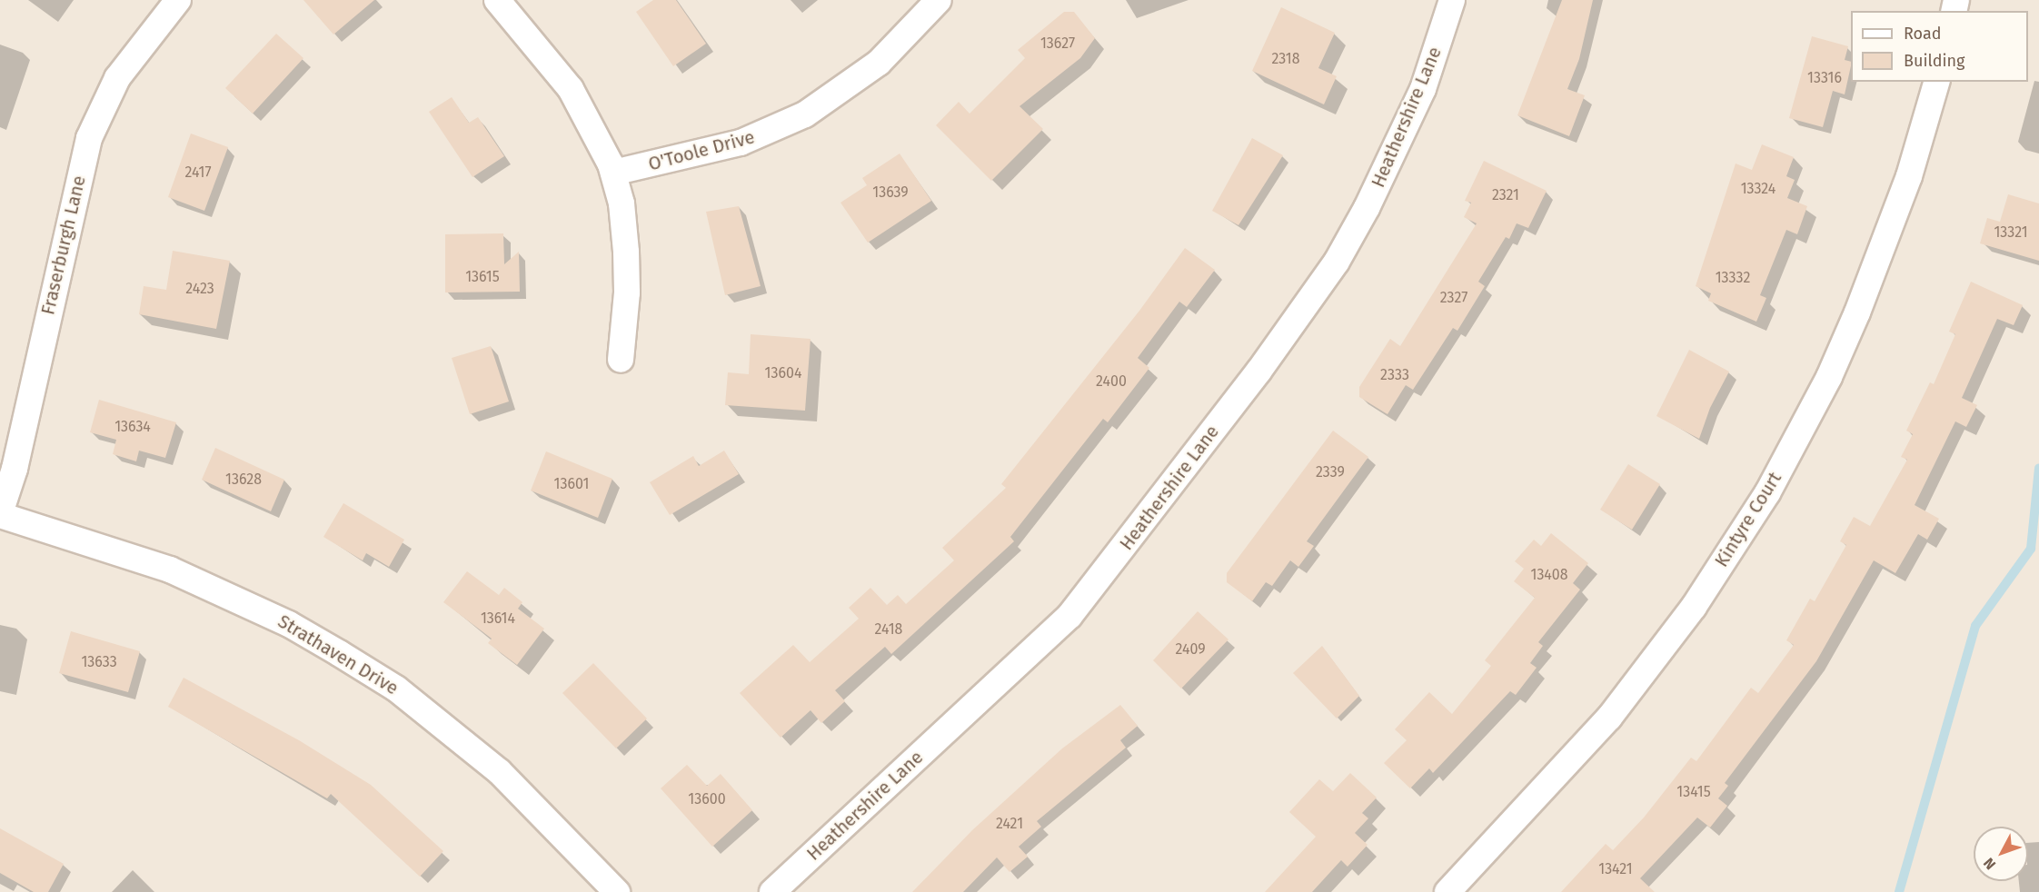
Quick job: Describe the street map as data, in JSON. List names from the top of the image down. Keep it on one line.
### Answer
{"streets":{"street":["Heathershire Lane","O'Toole Drive","Fraserburgh Lane","Kintyre Court","Strathaven Drive"]},"crossings":[["Fraserburgh Lane","Strathaven Drive"]],"house_numbers":["13627","2318","13316","2417","13324","13639","2321","13321","13615","13332","2423","2327","13604","2333","2400","13634","2339","13628","13601","13408","13614","2418","2409","13633","13415","13600","2421","13421"],"legend":["Road","Building"],"north":"bottom left"}
